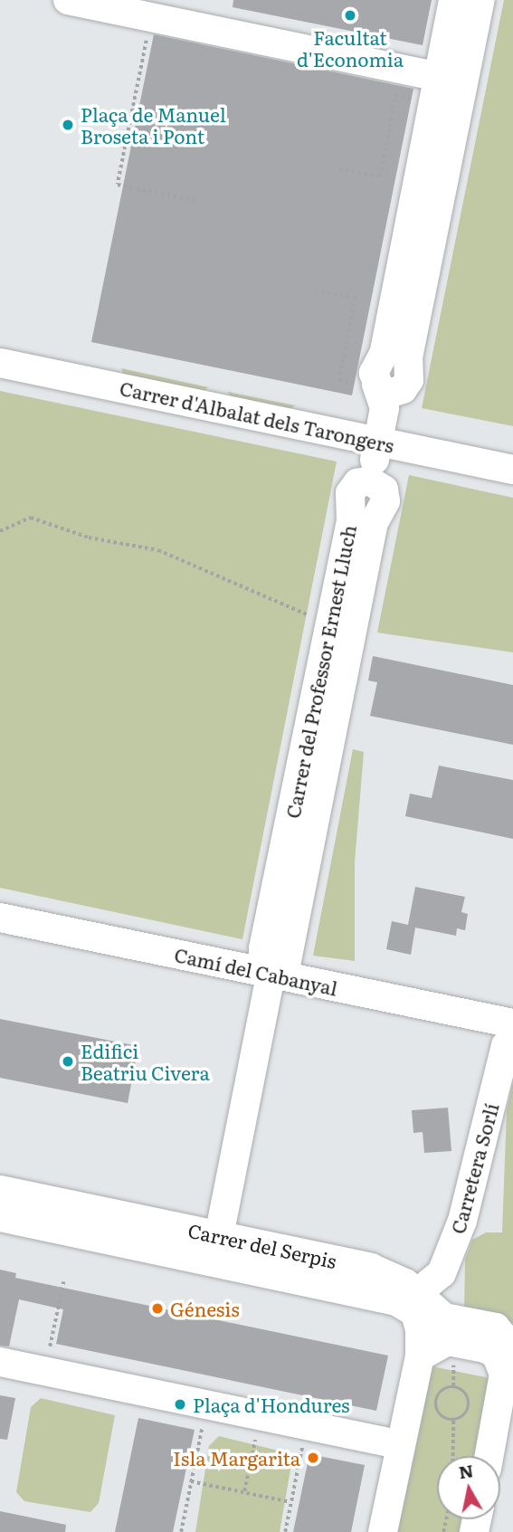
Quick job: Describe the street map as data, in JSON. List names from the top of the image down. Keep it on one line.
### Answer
{"streets":{"street":["Carrer d'Albalat dels Tarongers","Carrer del Professor Ernest Lluch","Camí del Cabanyal","Carretera Sorlí","Carrer del Serpis"]},"crossings":[["Carrer d'Albalat dels Tarongers","Carrer del Professor Ernest Lluch"],["Carrer del Professor Ernest Lluch","Camí del Cabanyal"],["Carrer del Professor Ernest Lluch","Carrer del Serpis"],["Camí del Cabanyal","Carretera Sorlí"]],"places":["Facultat d'Economia","Plaça de Manuel Broseta i Pont","Edifici Beatriu Civera","Génesis","Plaça d'Hondures","Isla Margarita"],"north":"top"}
